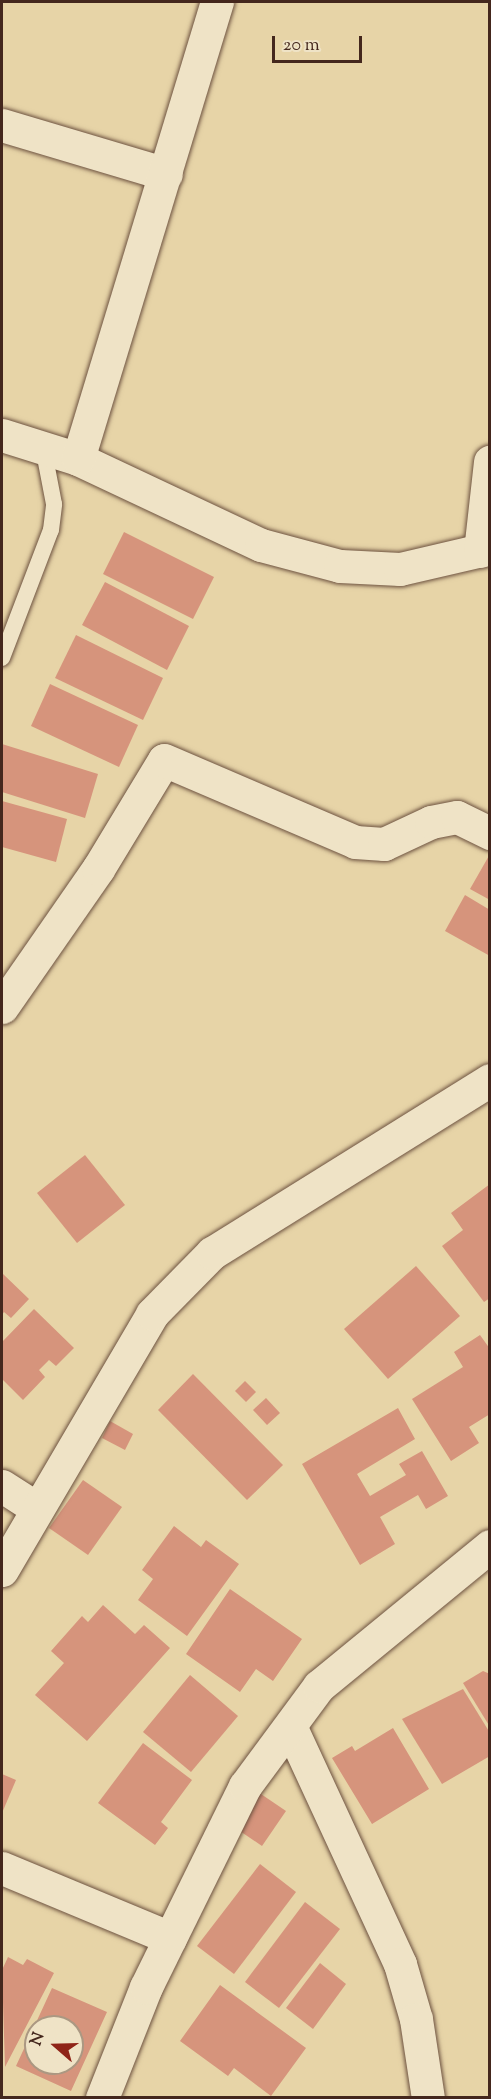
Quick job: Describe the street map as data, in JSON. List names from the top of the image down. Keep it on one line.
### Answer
{"scale_bar":"20 m","north":"left"}
